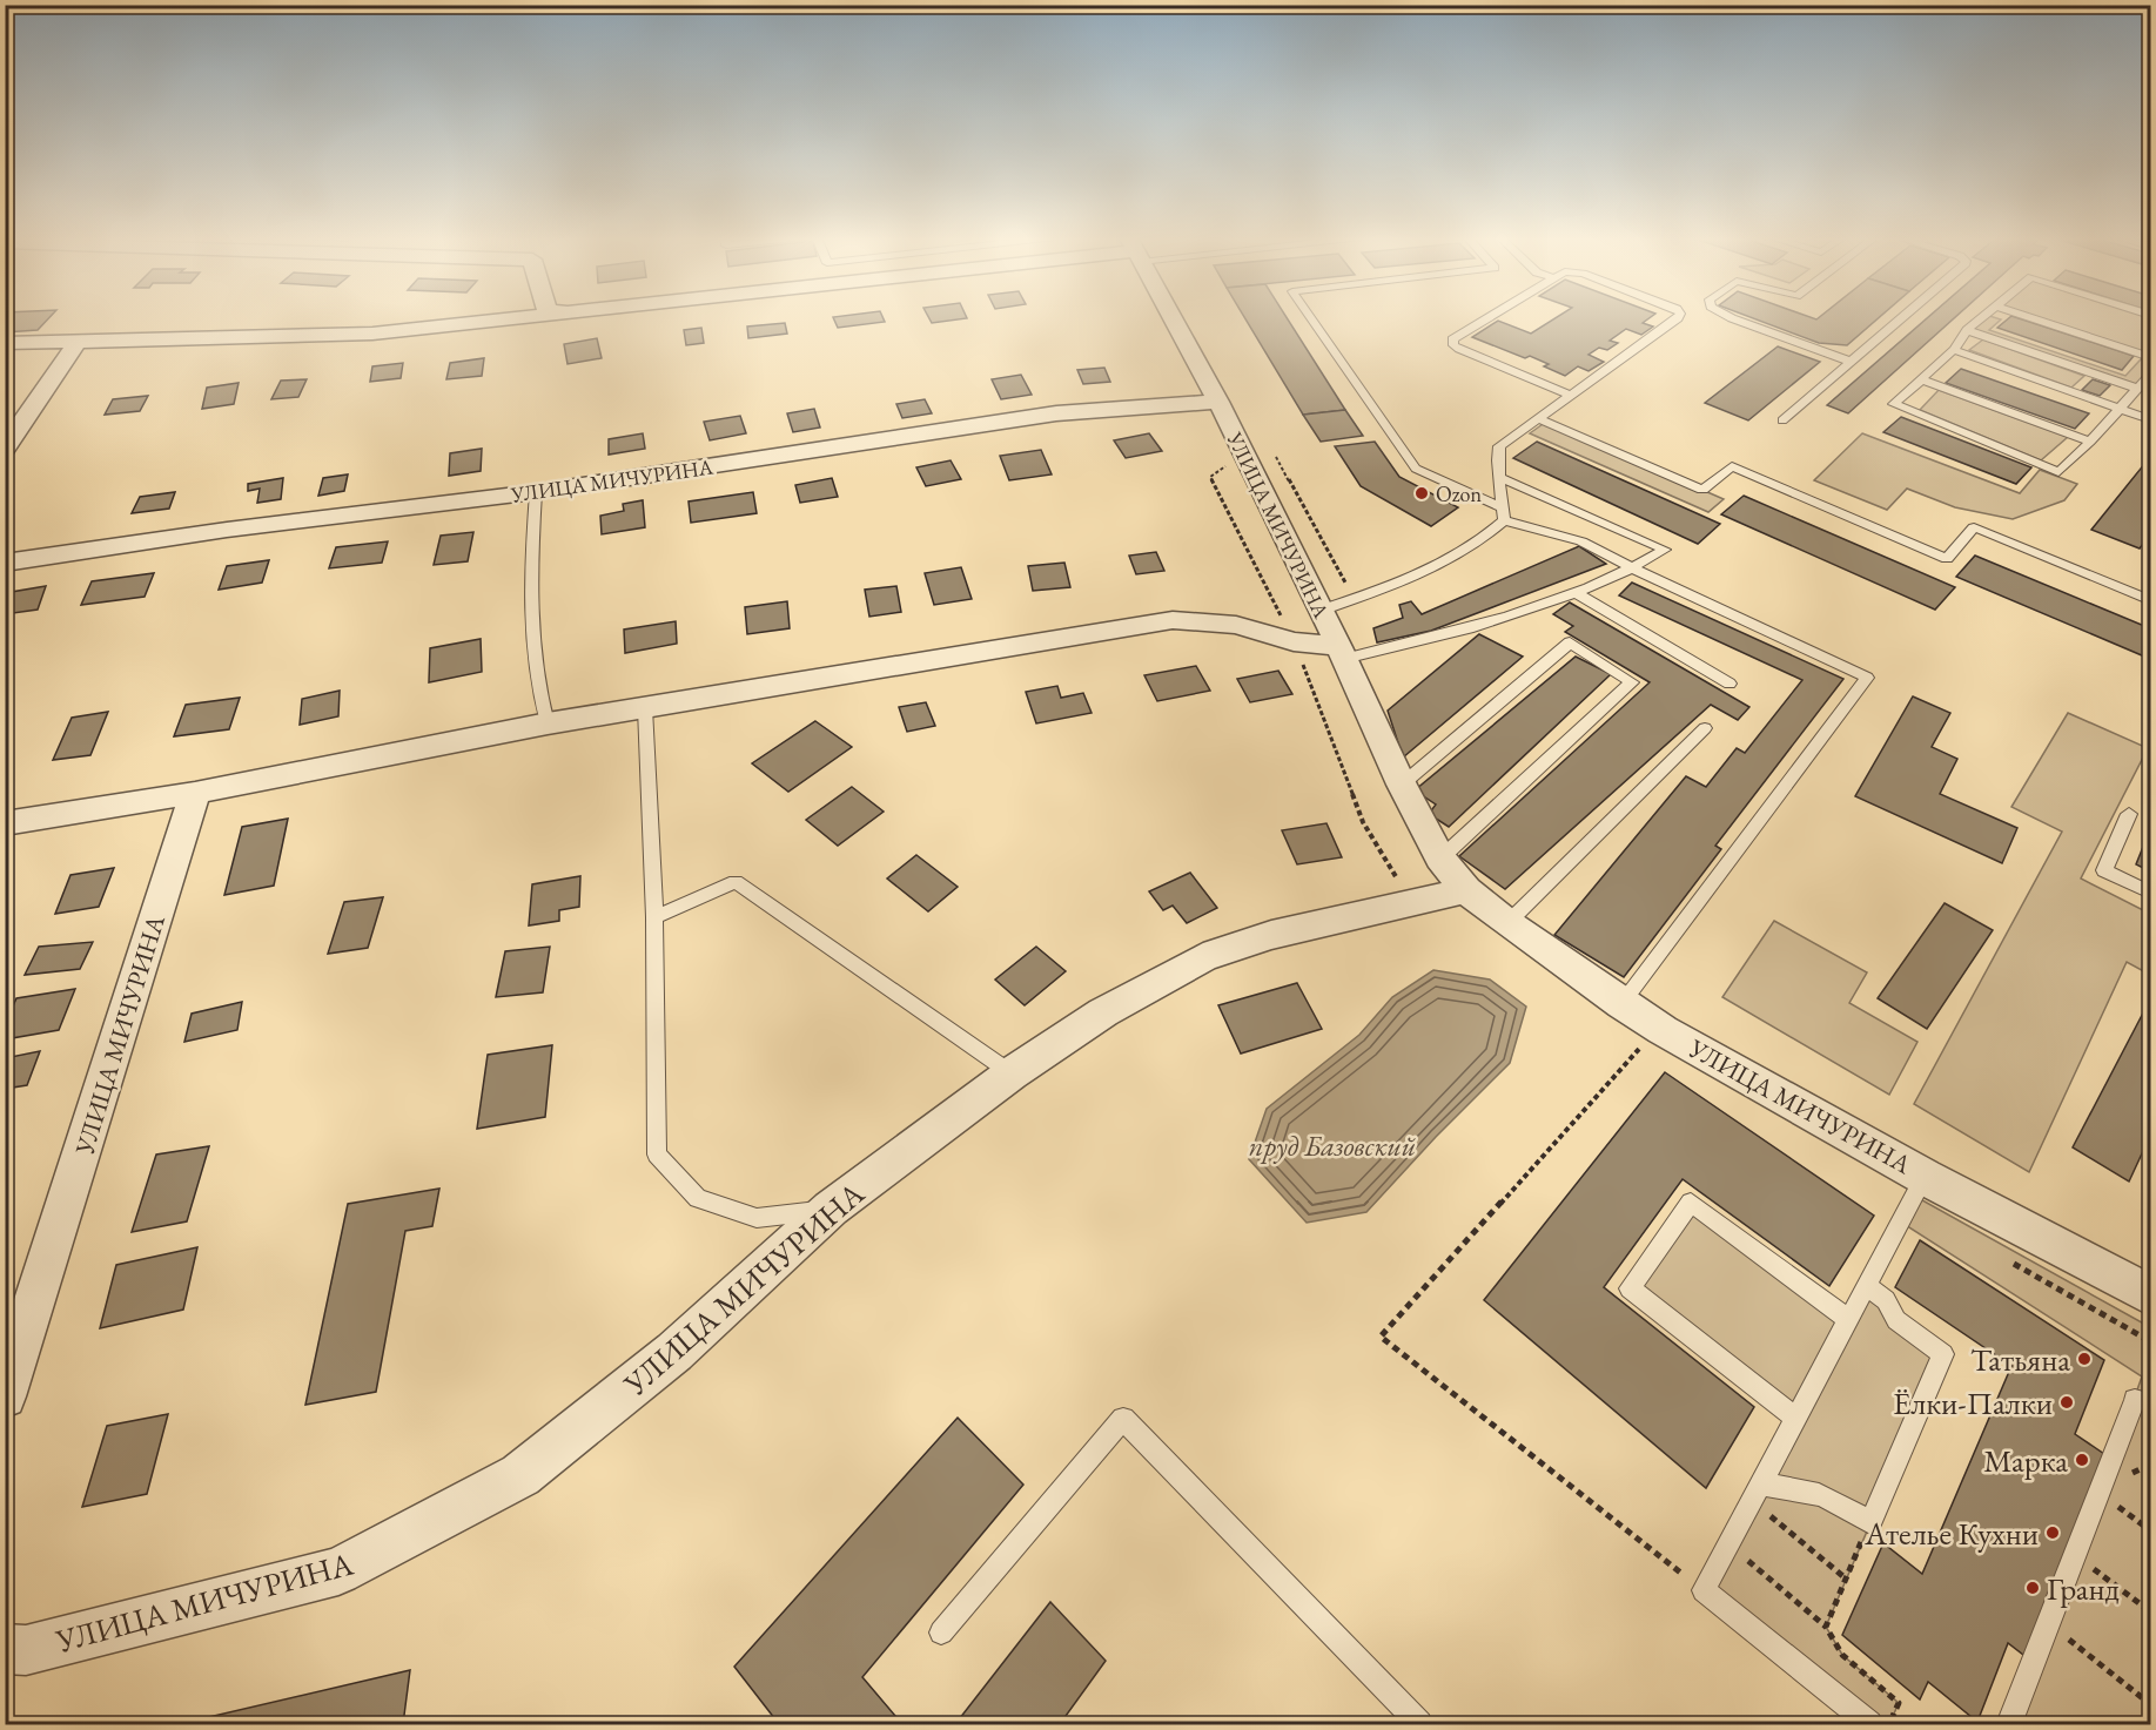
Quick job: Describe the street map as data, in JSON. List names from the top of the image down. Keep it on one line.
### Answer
{"streets":{"street":["УЛИЦА МИЧУРИНА"]},"water":["пруд Базовский"],"places":["Ozon","Татьяна","Ёлки-Палки","Марка","Ателье Кухни","Гранд"]}
